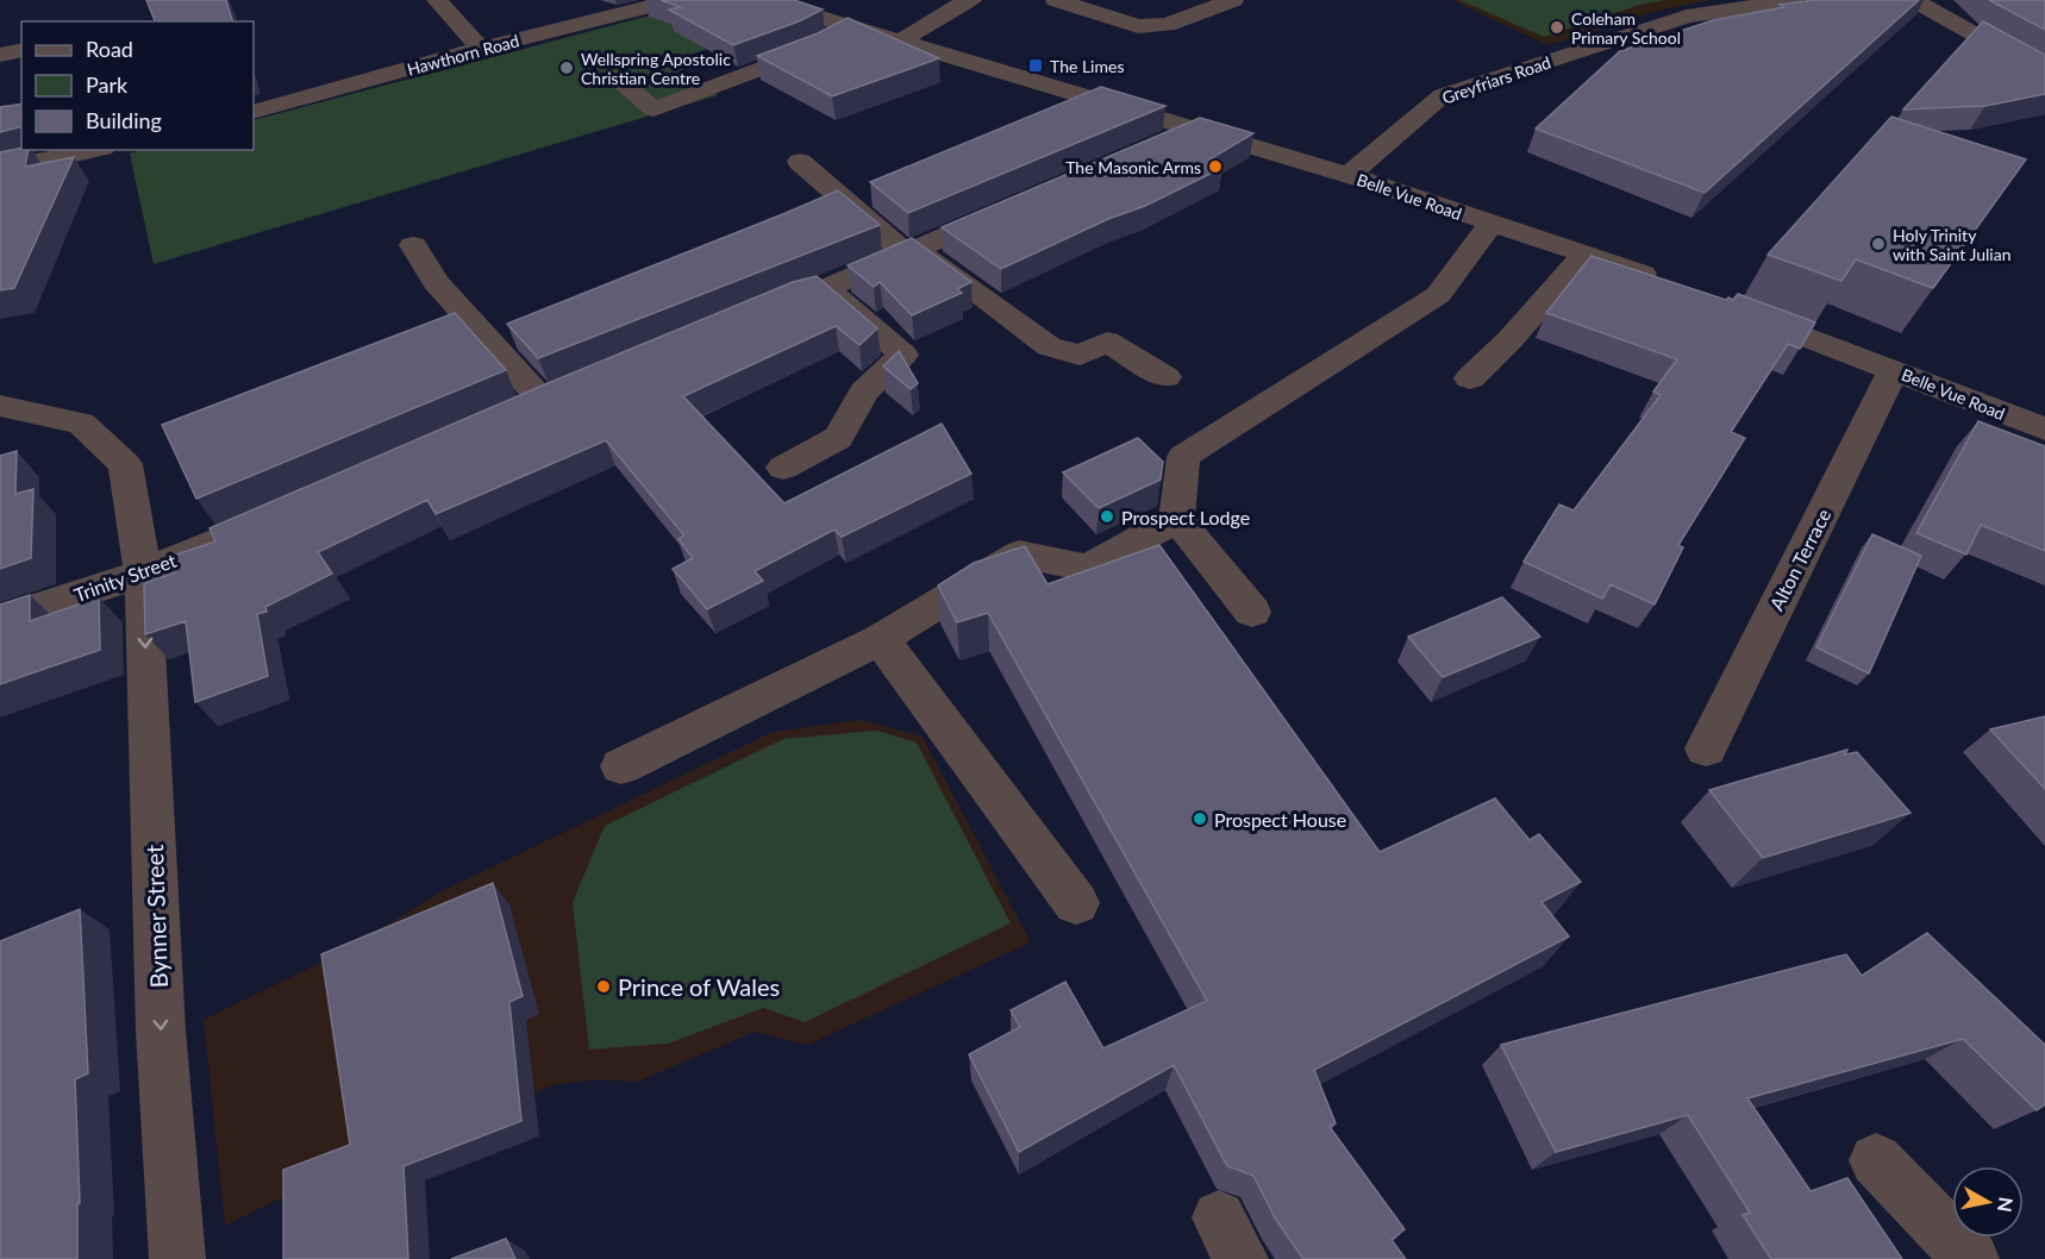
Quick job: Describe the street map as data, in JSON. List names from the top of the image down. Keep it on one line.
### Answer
{"streets":{"street":["Hawthorn Road","Greyfriars Road","Belle Vue Road","Alton Terrace","Trinity Street","Bynner Street"]},"crossings":[["Greyfriars Road","Belle Vue Road"],["Belle Vue Road","Alton Terrace"],["Trinity Street","Bynner Street"]],"one_way":["Bynner Street"],"places":{"other":["Coleham Primary School","Wellspring Apostolic Christian Centre","The Masonic Arms","Holy Trinity with Saint Julian","Prospect Lodge","Prospect House","Prince of Wales"],"transit":["The Limes"]},"legend":["Road","Park","Building"],"north":"right"}
